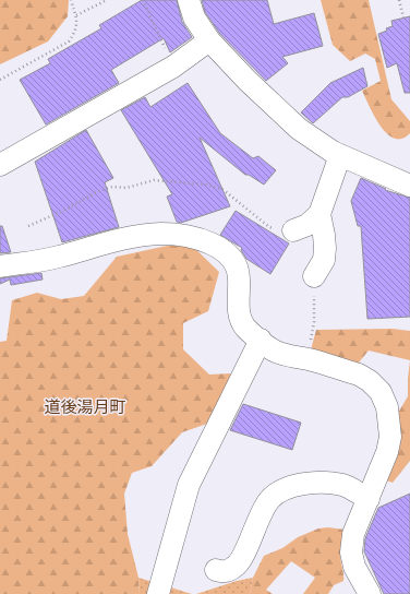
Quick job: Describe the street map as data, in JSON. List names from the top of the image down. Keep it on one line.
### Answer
{"districts":["道後湯月町"]}
